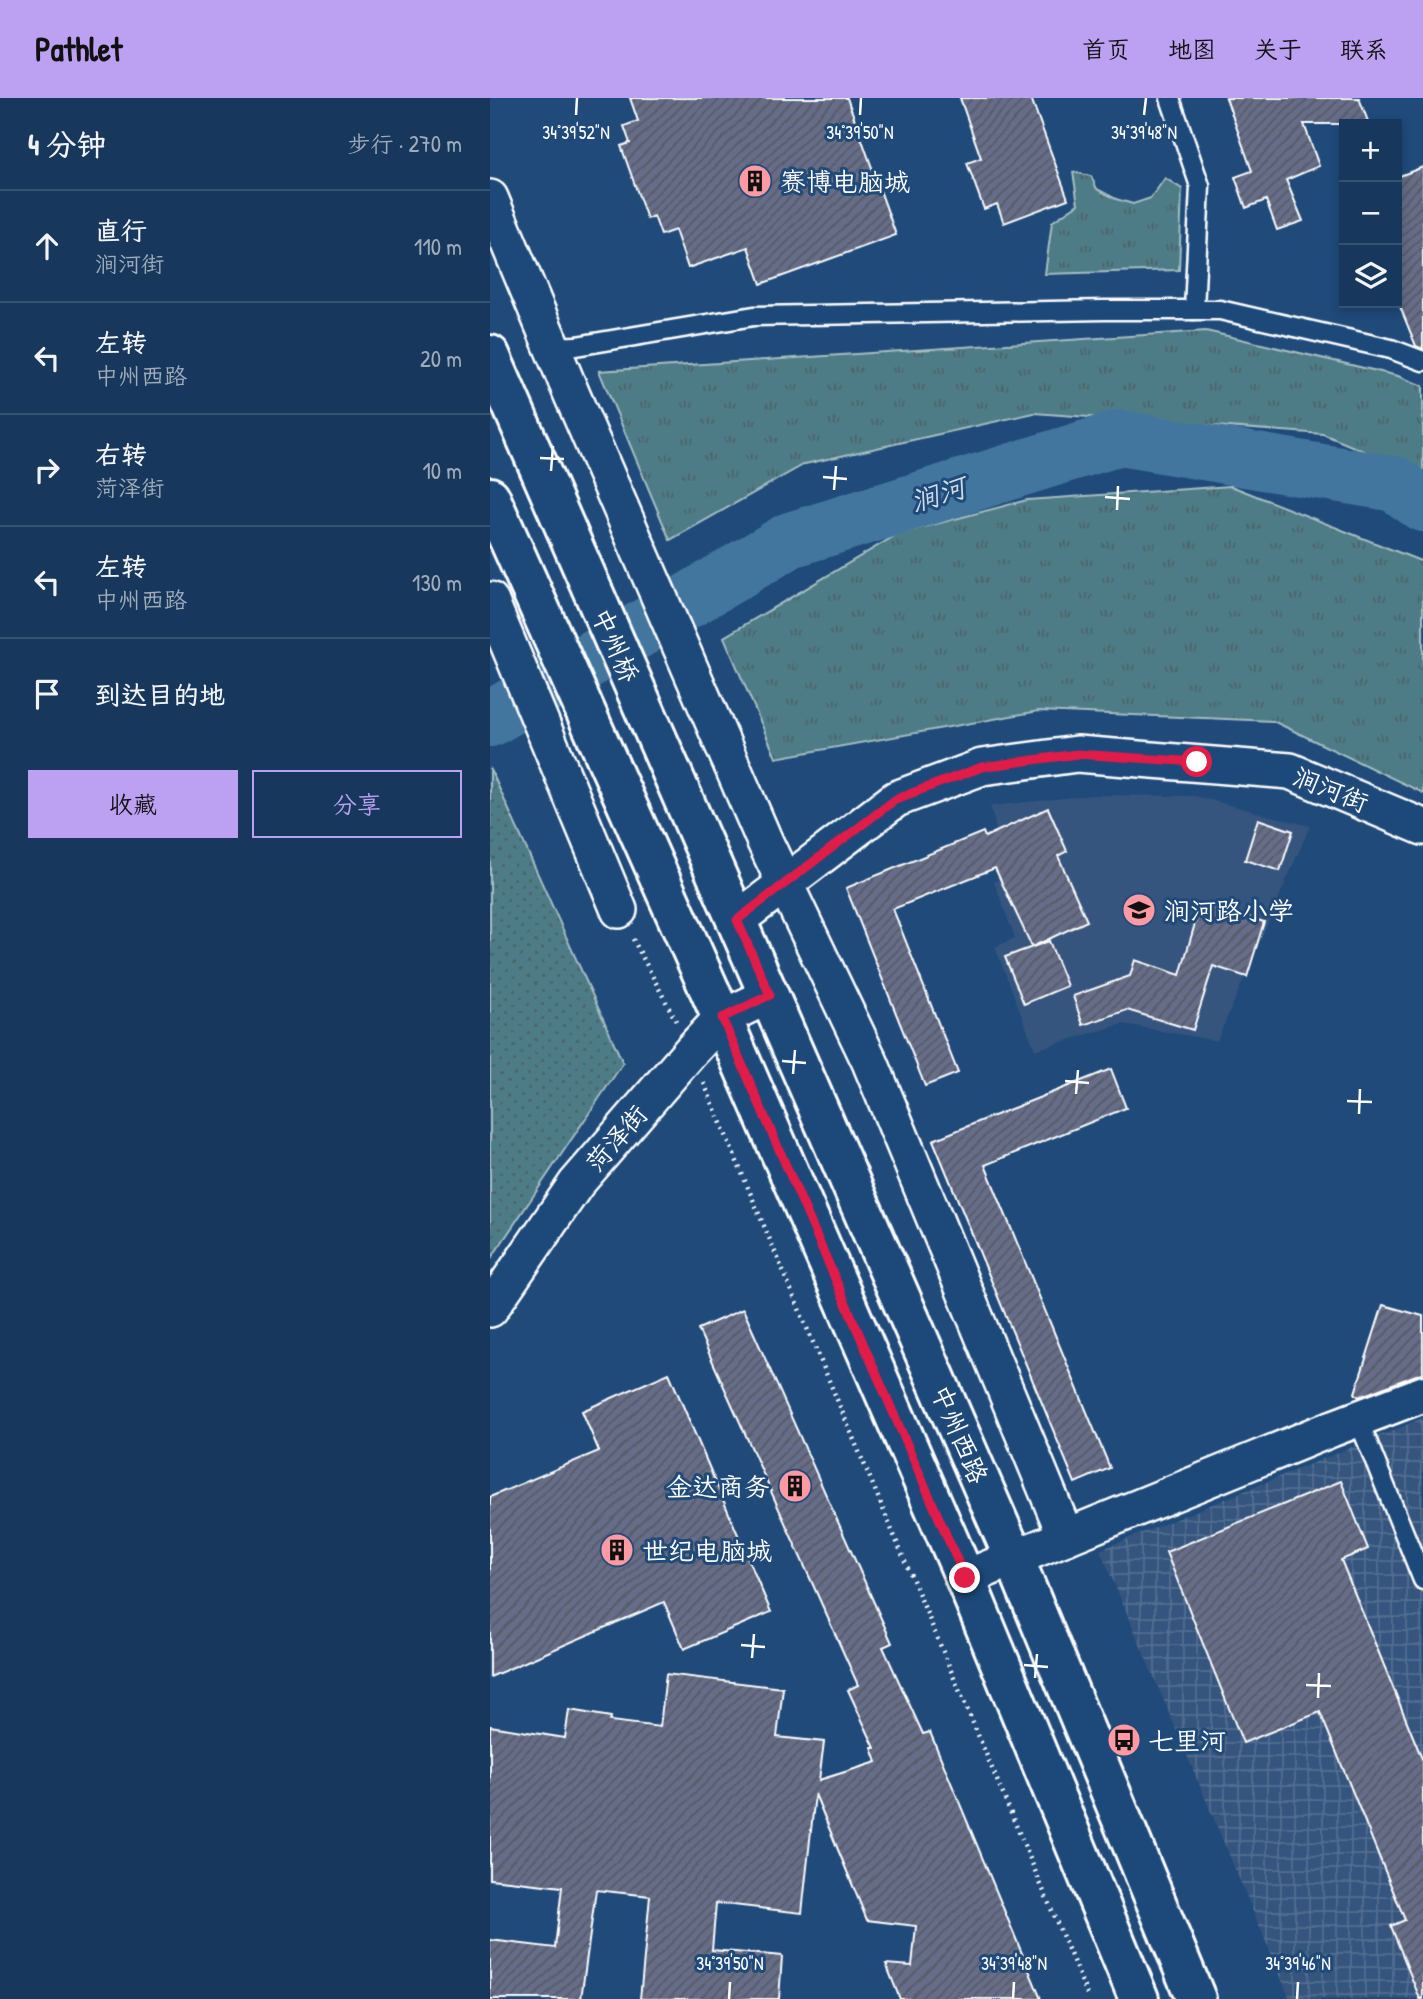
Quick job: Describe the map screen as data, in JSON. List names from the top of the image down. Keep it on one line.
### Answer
{"streets":{"main road":["中州桥","中州西路"],"street":["涧河街","菏泽街"]},"crossings":[["中州桥","中州西路"],["涧河街","中州西路"],["菏泽街","中州西路"]],"water":["涧河"],"places":{"building":["赛博电脑城","金达商务","世纪电脑城"],"school or university":["涧河路小学"],"bus stop":["七里河"]},"page":{"header":"Pathlet","nav":["首页","地图","关于","联系"],"heading":["4 分钟","步行 · 270 m"],"map_buttons":["+","−"],"list":[["直行","涧河街","110 m"],["左转","中州西路","20 m"],["右转","菏泽街","10 m"],["左转","中州西路","130 m"],"到达目的地"],"buttons":["收藏","分享"]},"coordinates":["34°39'52\"N","34°39'50\"N","34°39'48\"N","34°39'46\"N"]}
